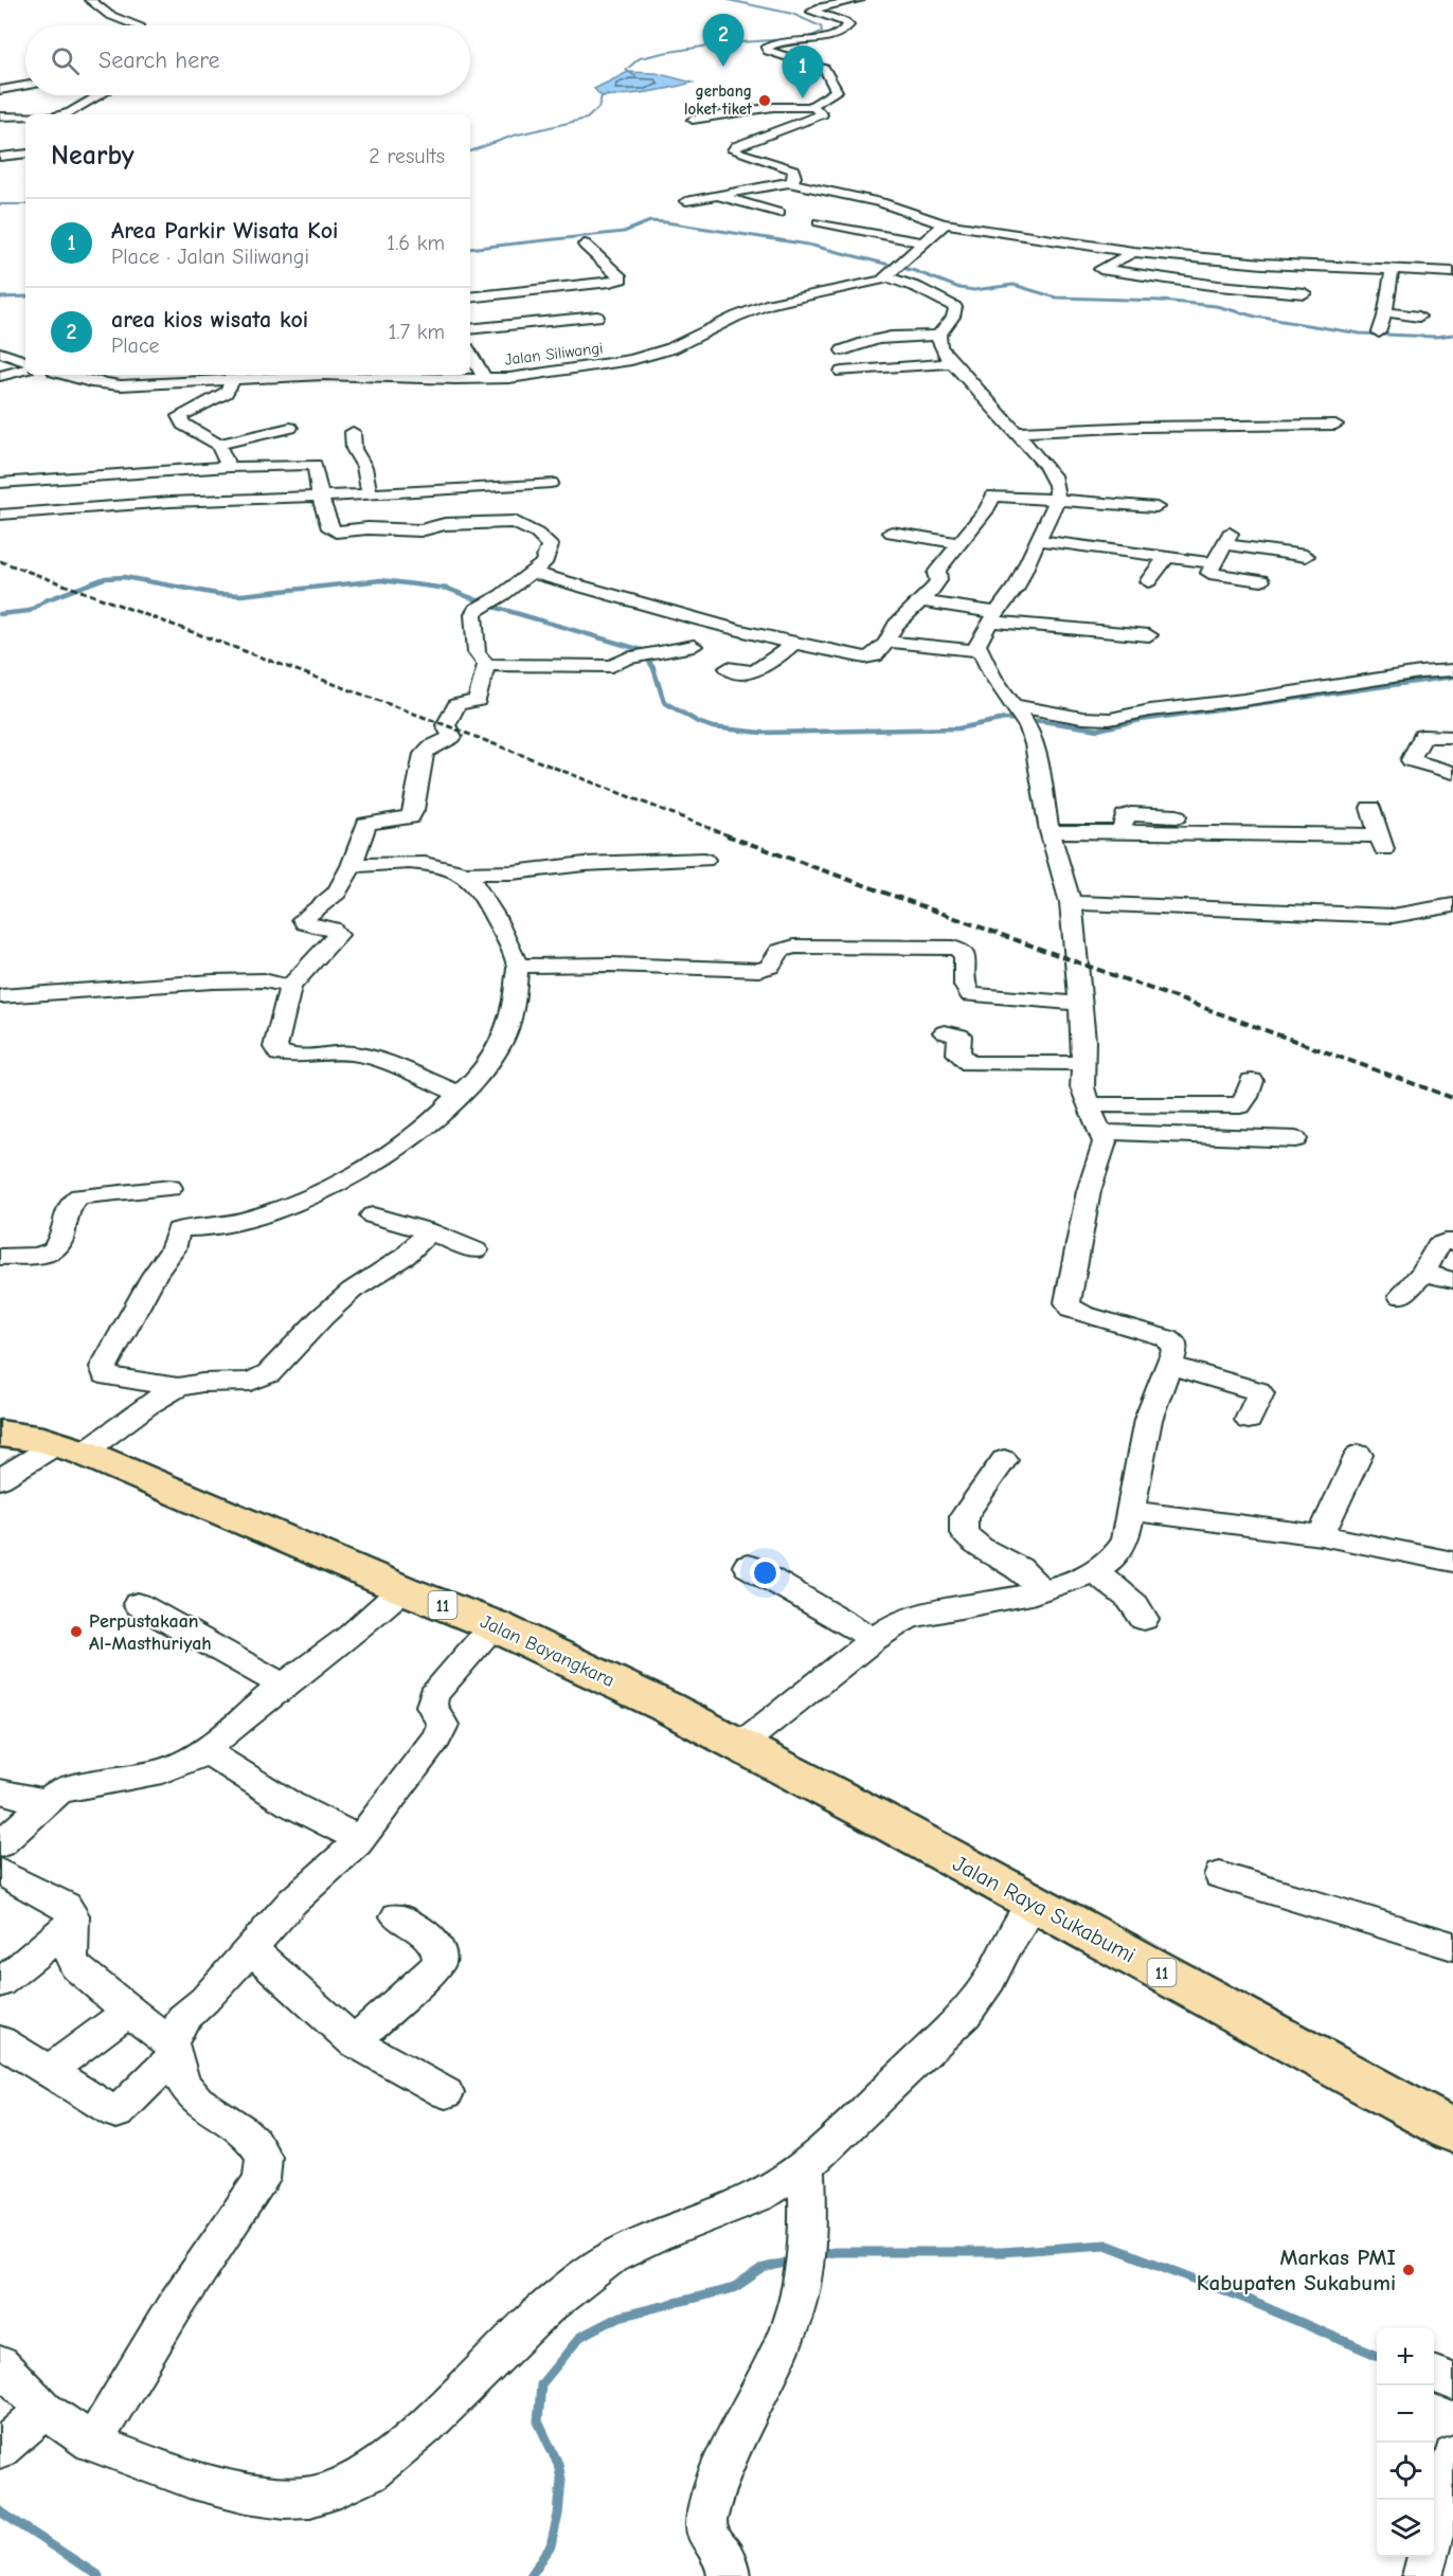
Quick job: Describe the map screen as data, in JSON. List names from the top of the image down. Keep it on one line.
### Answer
{"streets":{"highway":["11","Jalan Bayangkara","Jalan Raya Sukabumi"],"street":["Jalan Siliwangi"]},"crossings":[["Jalan Bayangkara","Jalan Raya Sukabumi"]],"places":["gerbang loket tiket","Perpustakaan Al-Masthuriyah","Markas PMI Kabupaten Sukabumi"],"page":{"pins":["2","1"],"search":"Search here","heading":["Nearby","2 results"],"list":[{"mark":"1","name":"Area Parkir Wisata Koi","note":"Place · Jalan Siliwangi","value":"1.6 km"},{"mark":"2","name":"area kios wisata koi","note":"Place","value":"1.7 km"}],"map_buttons":["+","−"]}}
